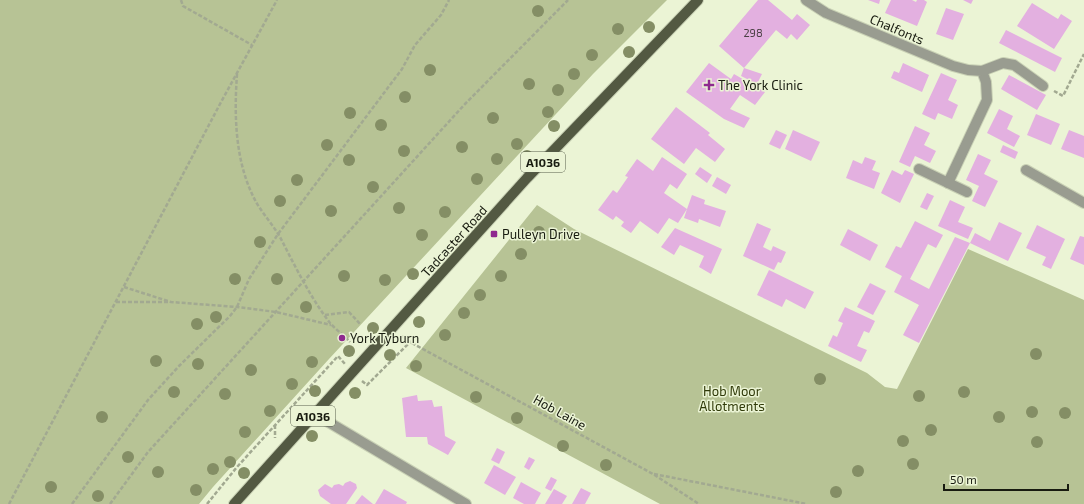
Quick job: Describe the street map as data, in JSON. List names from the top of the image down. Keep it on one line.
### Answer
{"streets":{"main road":["A1036","Tadcaster Road"],"street":["Chalfonts"],"path":["Hob Laine"]},"parks":["Hob Moor Allotments"],"places":{"health":["The York Clinic"],"transit":["Pulleyn Drive"],"other":["York Tyburn"]},"house_numbers":["298"],"scale_bar":"50 m"}
